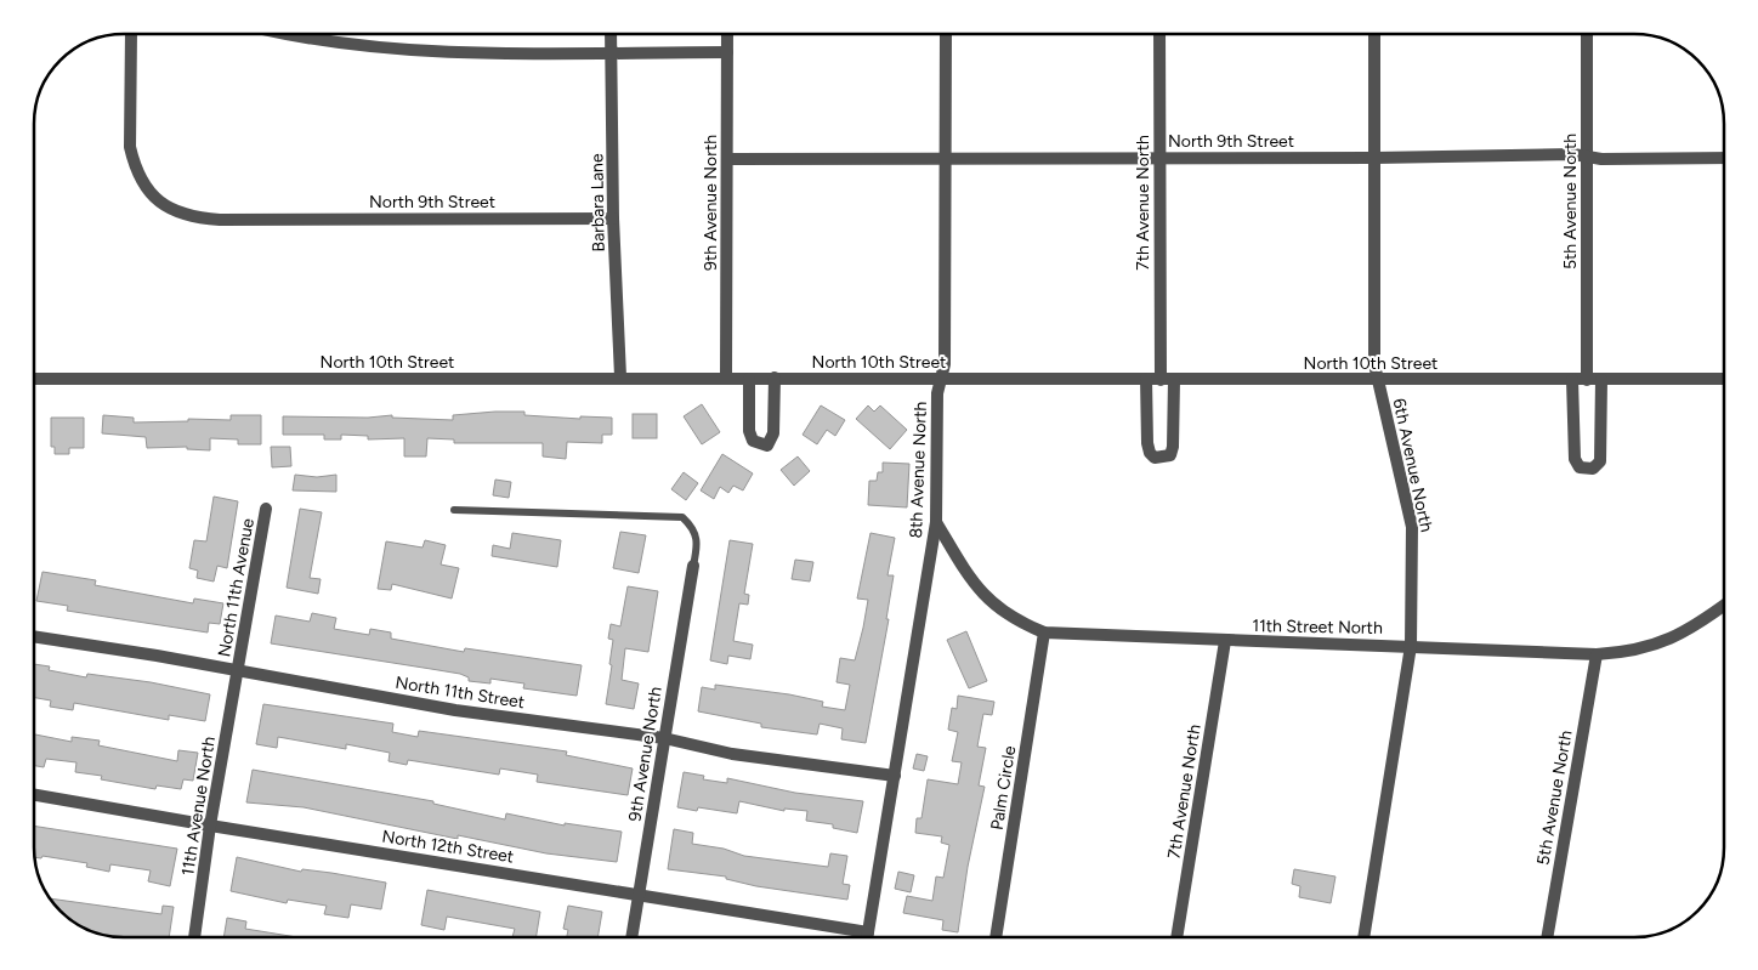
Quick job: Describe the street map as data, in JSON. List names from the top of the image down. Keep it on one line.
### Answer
{"streets":{"street":["North 9th Street","5th Avenue North","Barbara Lane","9th Avenue North","7th Avenue North","North 10th Street","6th Avenue North","8th Avenue North","North 11th Avenue","11th Street North","North 11th Street","Palm Circle","11th Avenue North","North 12th Street"]},"crossings":[["North 9th Street","5th Avenue North"],["North 9th Street","Barbara Lane"],["North 9th Street","9th Avenue North"],["North 9th Street","7th Avenue North"],["North 9th Street","6th Avenue North"],["North 9th Street","8th Avenue North"],["5th Avenue North","North 10th Street"],["5th Avenue North","11th Street North"],["Barbara Lane","North 10th Street"],["9th Avenue North","North 10th Street"],["9th Avenue North","North 11th Street"],["9th Avenue North","North 12th Street"],["7th Avenue North","North 10th Street"],["7th Avenue North","11th Street North"],["North 10th Street","6th Avenue North"],["North 10th Street","8th Avenue North"],["6th Avenue North","11th Street North"],["8th Avenue North","11th Street North"],["8th Avenue North","North 11th Street"],["8th Avenue North","North 12th Street"],["North 11th Avenue","North 11th Street"],["North 11th Avenue","11th Avenue North"],["11th Street North","Palm Circle"],["North 11th Street","11th Avenue North"],["11th Avenue North","North 12th Street"]]}
